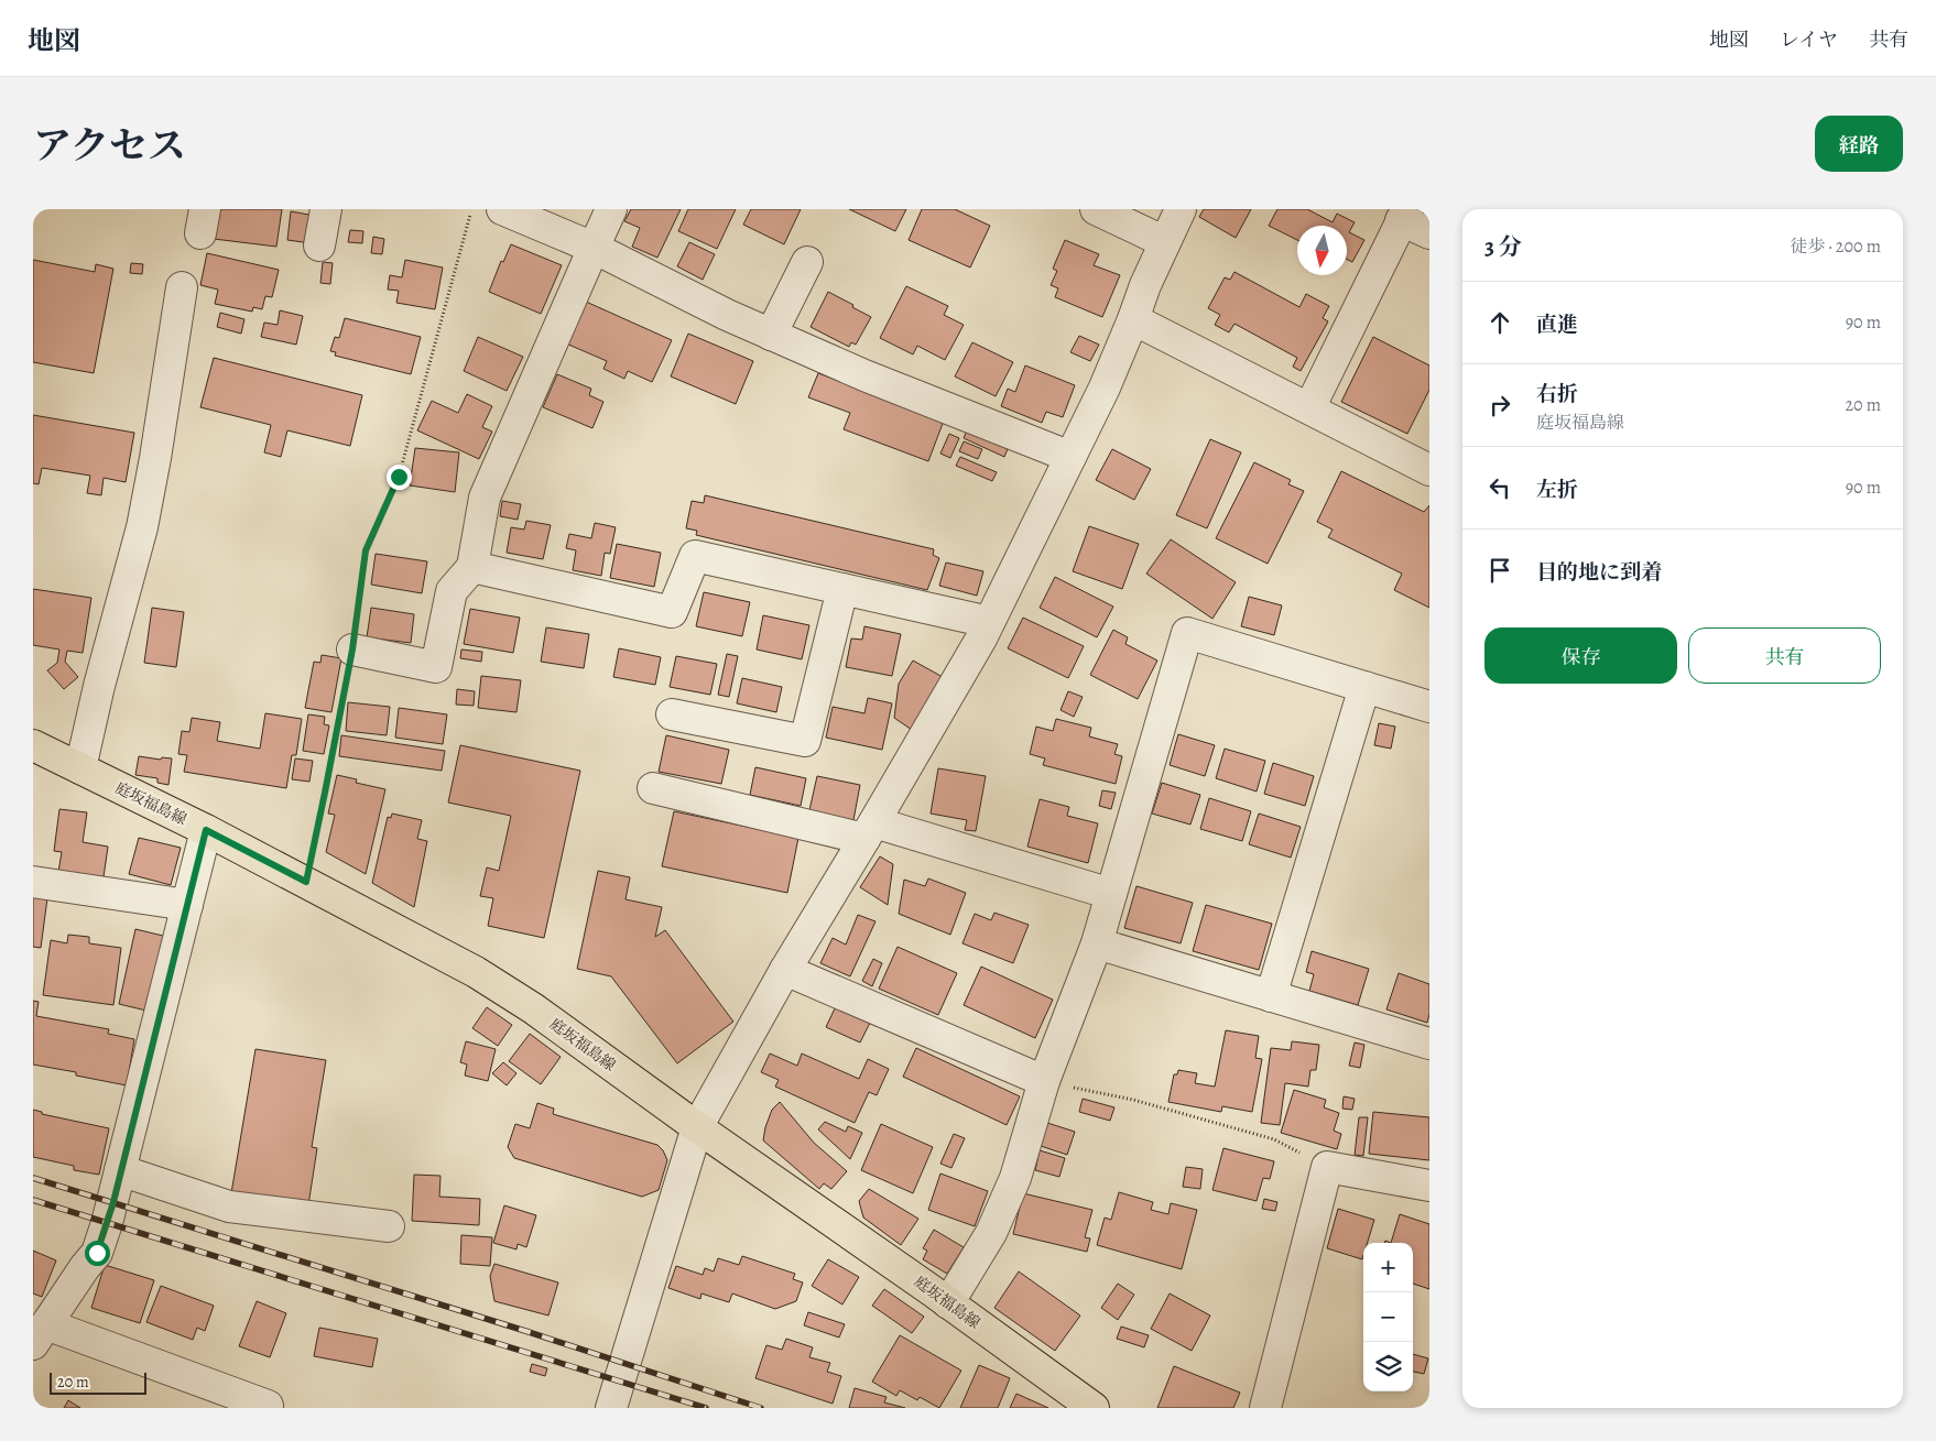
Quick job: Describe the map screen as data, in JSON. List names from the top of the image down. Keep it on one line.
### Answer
{"streets":{"main road":["庭坂福島線"]},"scale_bar":"20 m","north":"bottom","page":{"header":"地図","nav":["地図","レイヤ","共有"],"title":"アクセス","buttons":["経路",["保存","共有"]],"heading":["3 分","徒歩 · 200 m"],"list":[["直進","90 m"],["右折","庭坂福島線","20 m"],["左折","90 m"],"目的地に到着"],"map_buttons":["+","−"],"scale":"20 m"}}
